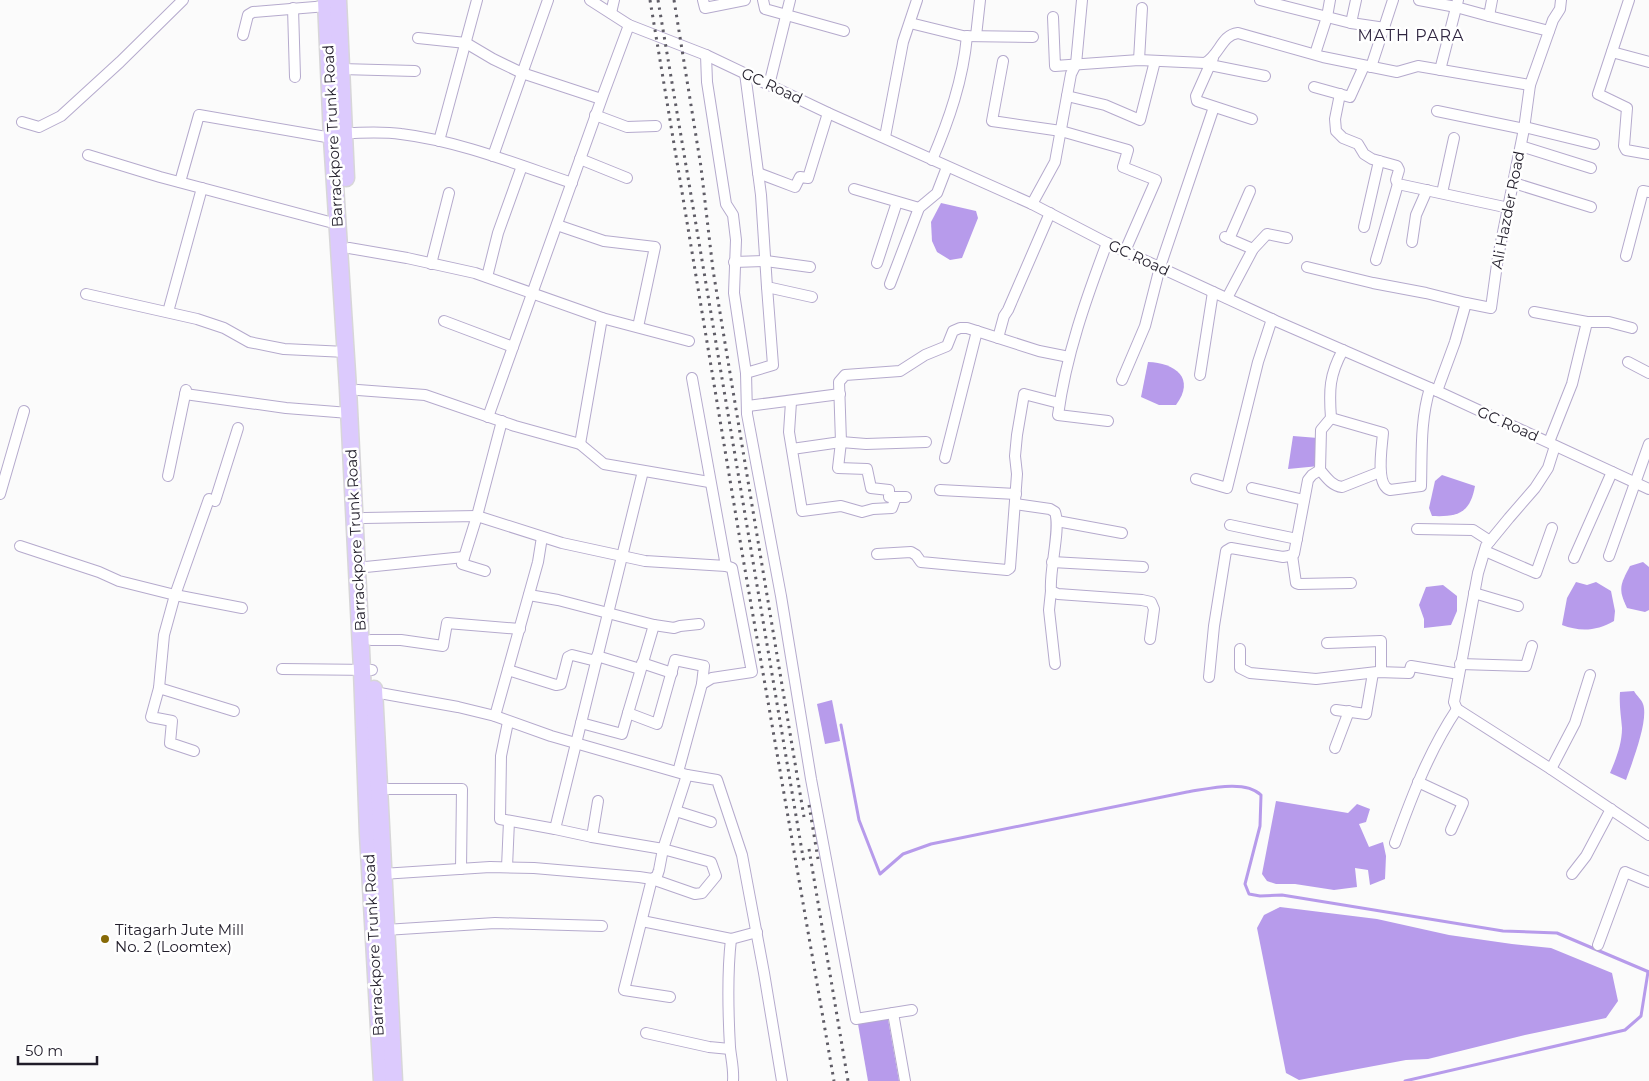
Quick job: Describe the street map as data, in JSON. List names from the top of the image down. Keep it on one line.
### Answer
{"streets":{"main road":["Barrackpore Trunk Road"],"street":["GC Road","Ali Hazder Road"]},"districts":["MATH PARA"],"places":["Titagarh Jute Mill No. 2 (Loomtex)"],"scale_bar":"50 m"}
